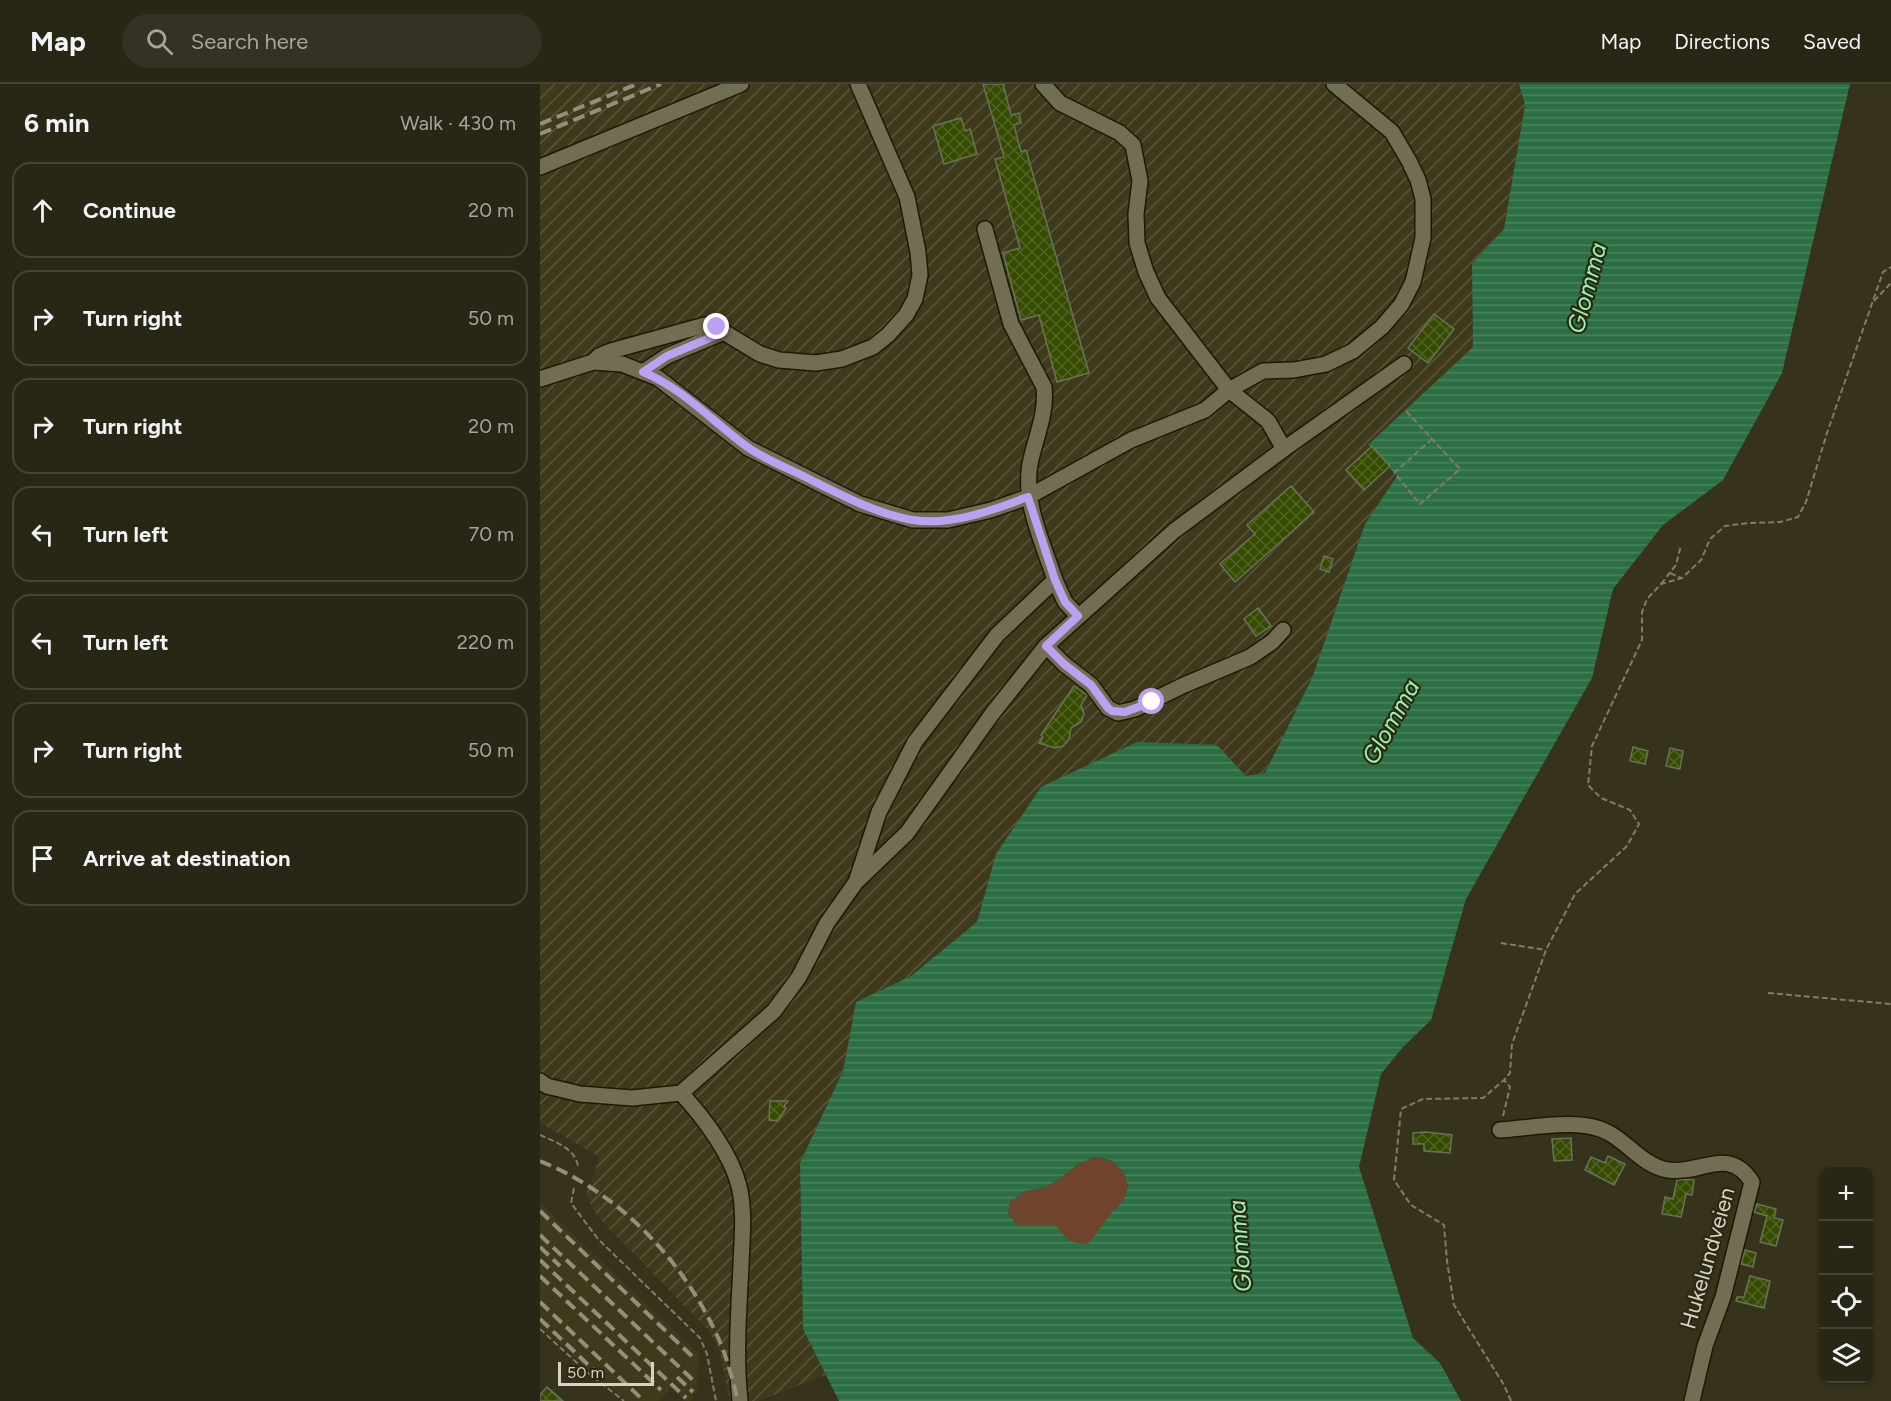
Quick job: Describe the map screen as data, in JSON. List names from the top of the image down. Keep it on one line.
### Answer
{"streets":{"street":["Hukelundveien"]},"water":["Glomma"],"scale_bar":"50 m","page":{"header":"Map","search":"Search here","nav":["Map","Directions","Saved"],"heading":["6 min","Walk · 430 m"],"list":[["Continue","20 m"],["Turn right","50 m"],["Turn right","20 m"],["Turn left","70 m"],["Turn left","220 m"],["Turn right","50 m"],"Arrive at destination"],"map_buttons":["+","−"],"scale":"50 m"}}
